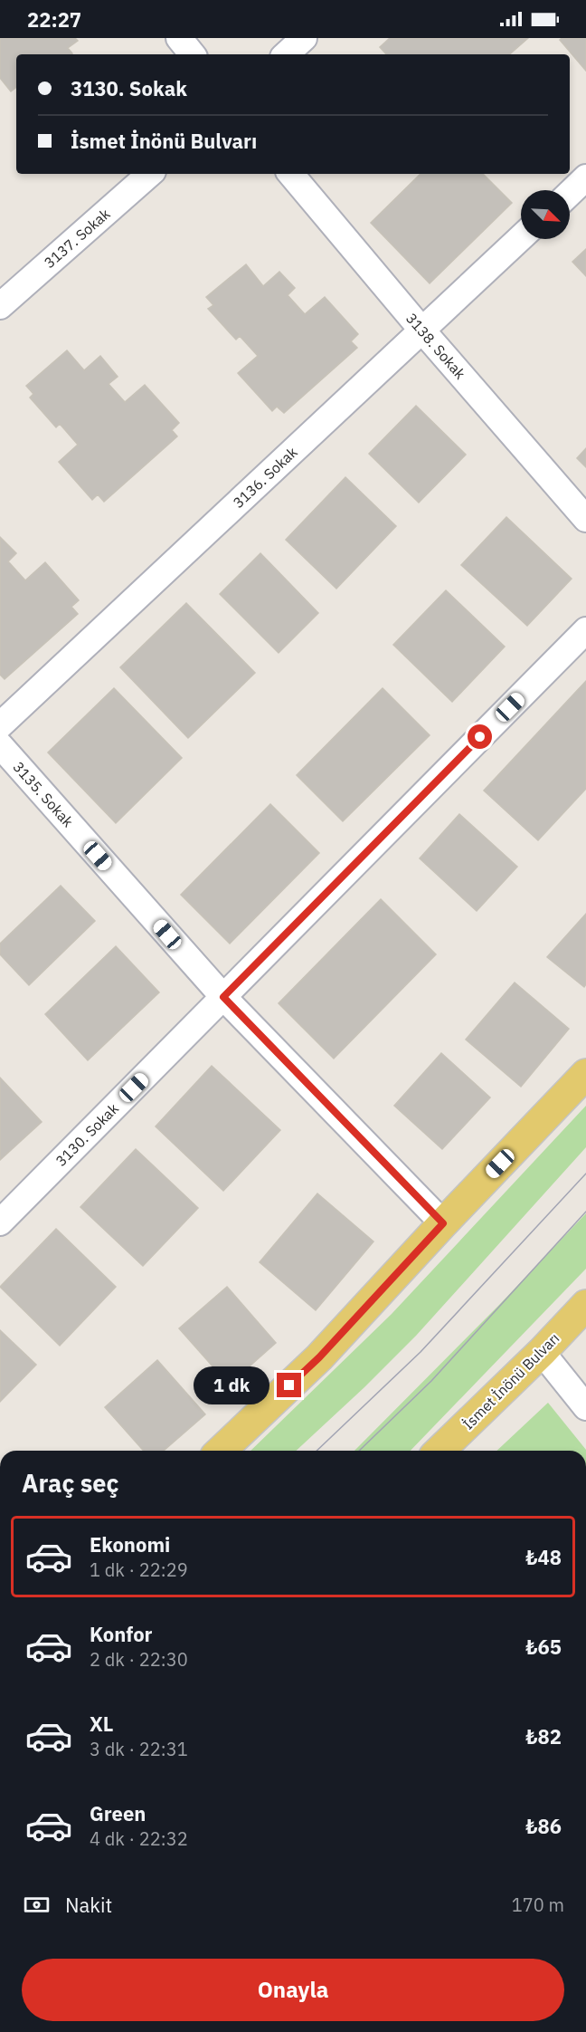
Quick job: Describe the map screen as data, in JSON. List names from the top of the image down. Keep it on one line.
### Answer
{"streets":{"main road":["İsmet İnönü Bulvarı"],"street":["3137. Sokak","3138. Sokak","3136. Sokak","3135. Sokak","3130. Sokak"]},"crossings":[["3138. Sokak","3136. Sokak"],["3135. Sokak","3130. Sokak"]],"north":"bottom right","page":{"status":"22:27","banner":["3130. Sokak","İsmet İnönü Bulvarı"],"bubble":"1 dk","heading":"Araç seç","list":[{"name":"Ekonomi","note":"1 dk · 22:29","value":"₺48"},{"name":"Konfor","note":"2 dk · 22:30","value":"₺65"},{"name":"XL","note":"3 dk · 22:31","value":"₺82"},{"name":"Green","note":"4 dk · 22:32","value":"₺86"}],"pay":["Nakit","170 m"],"buttons":"Onayla"}}
